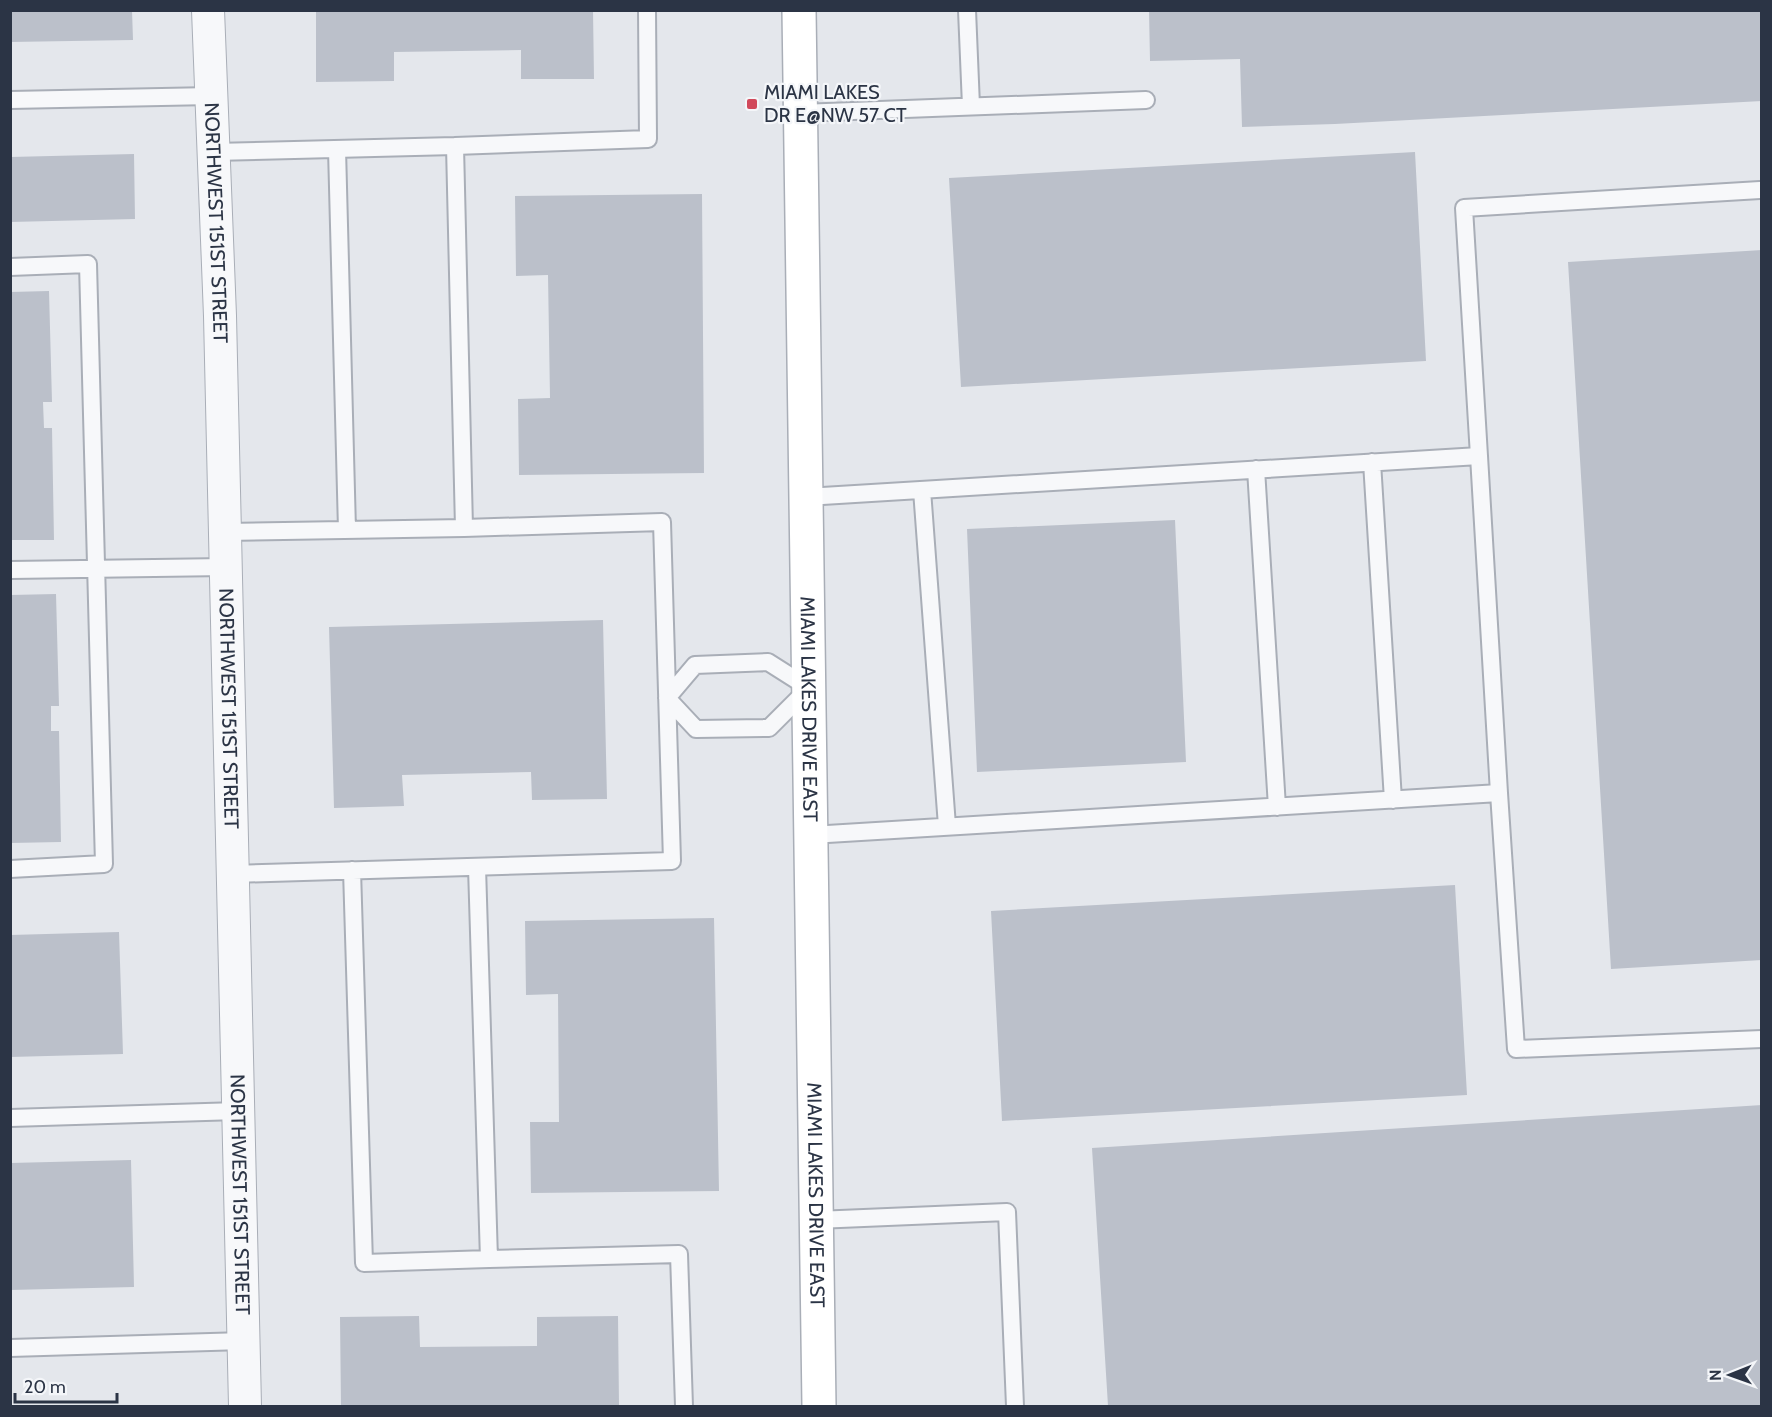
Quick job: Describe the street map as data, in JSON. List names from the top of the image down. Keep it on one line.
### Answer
{"streets":{"main road":["MIAMI LAKES DRIVE EAST"],"street":["NORTHWEST 151ST STREET"]},"places":{"transit":["MIAMI LAKES DR E@NW 57 CT"]},"scale_bar":"20 m","north":"left"}
